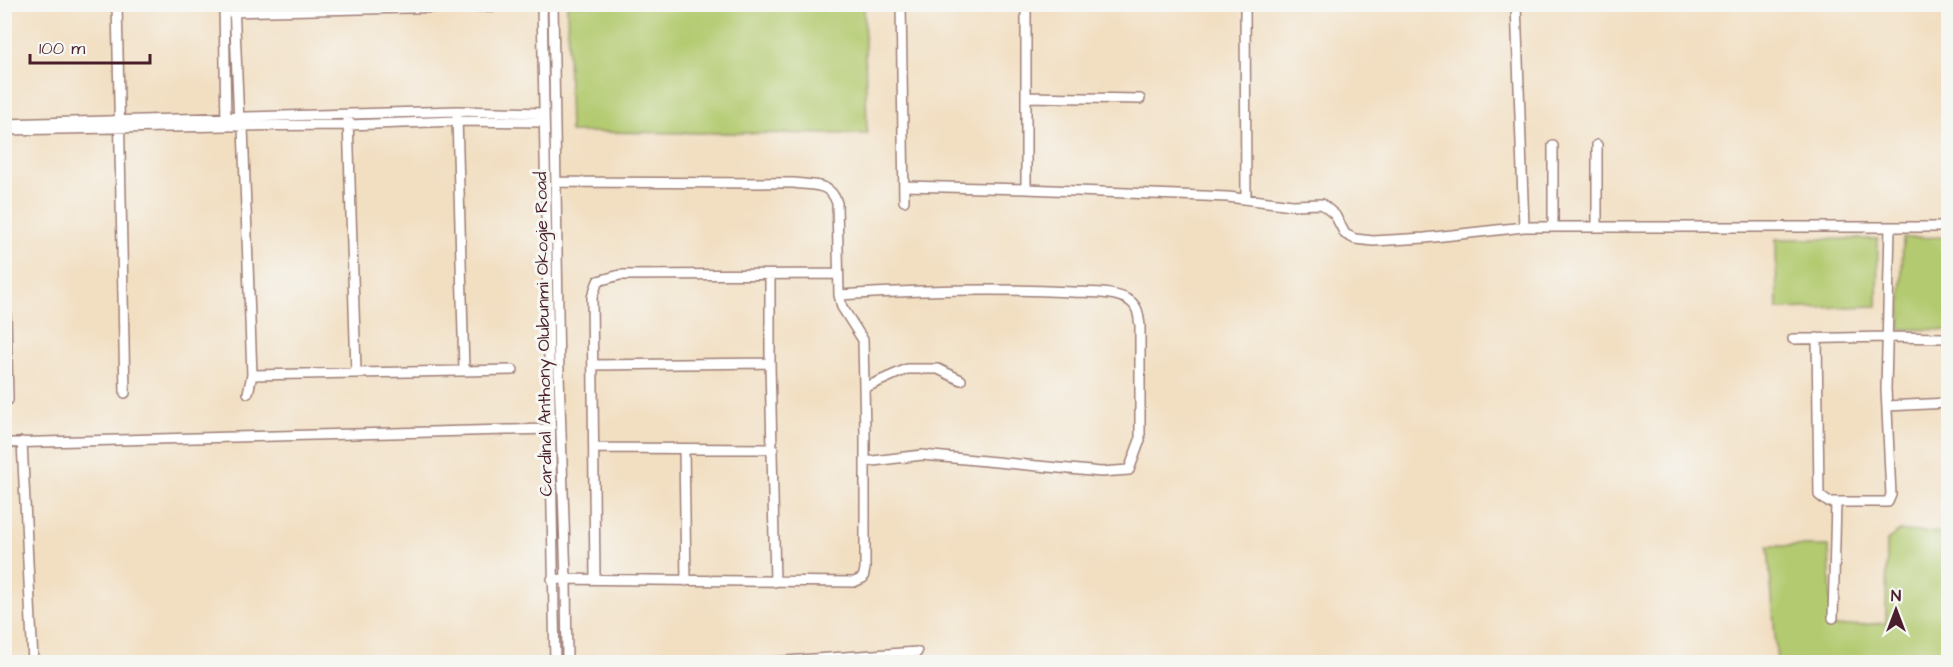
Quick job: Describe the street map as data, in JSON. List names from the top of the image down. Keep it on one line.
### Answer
{"streets":{"street":["Cardinal Anthony Olubunmi Okogie Road"]},"scale_bar":"100 m","north":"top"}
